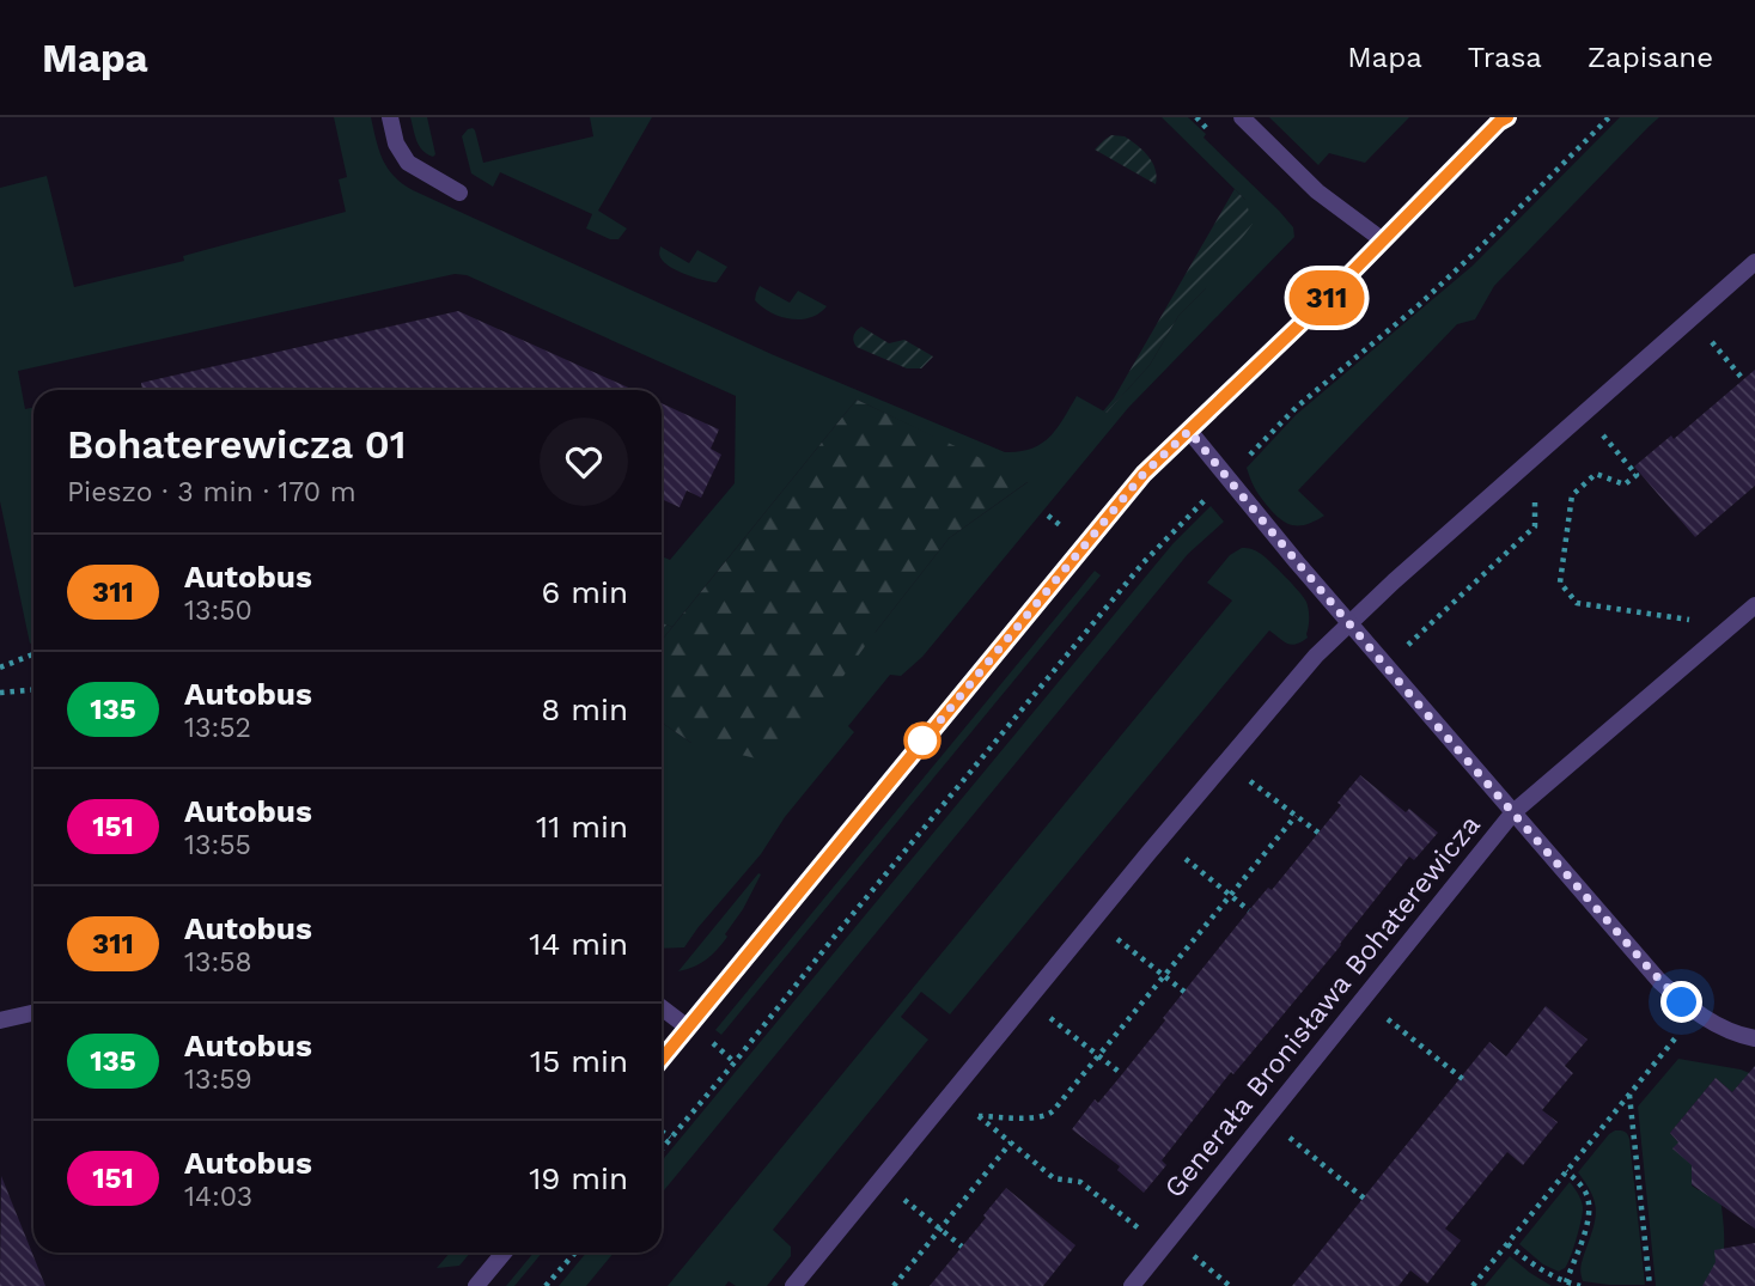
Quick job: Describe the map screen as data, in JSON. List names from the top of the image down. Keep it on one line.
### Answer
{"streets":{"street":["Generała Bronisława Bohaterewicza"]},"lines":["bus line 311"],"page":{"header":"Mapa","nav":["Mapa","Trasa","Zapisane"],"on_map":"311","heading":["Bohaterewicza 01","Pieszo · 3 min · 170 m"],"list":[{"mark":"311","name":"Autobus","note":"13:50","value":"6 min"},{"mark":"135","name":"Autobus","note":"13:52","value":"8 min"},{"mark":"151","name":"Autobus","note":"13:55","value":"11 min"},{"mark":"311","name":"Autobus","note":"13:58","value":"14 min"},{"mark":"135","name":"Autobus","note":"13:59","value":"15 min"},{"mark":"151","name":"Autobus","note":"14:03","value":"19 min"}]}}
